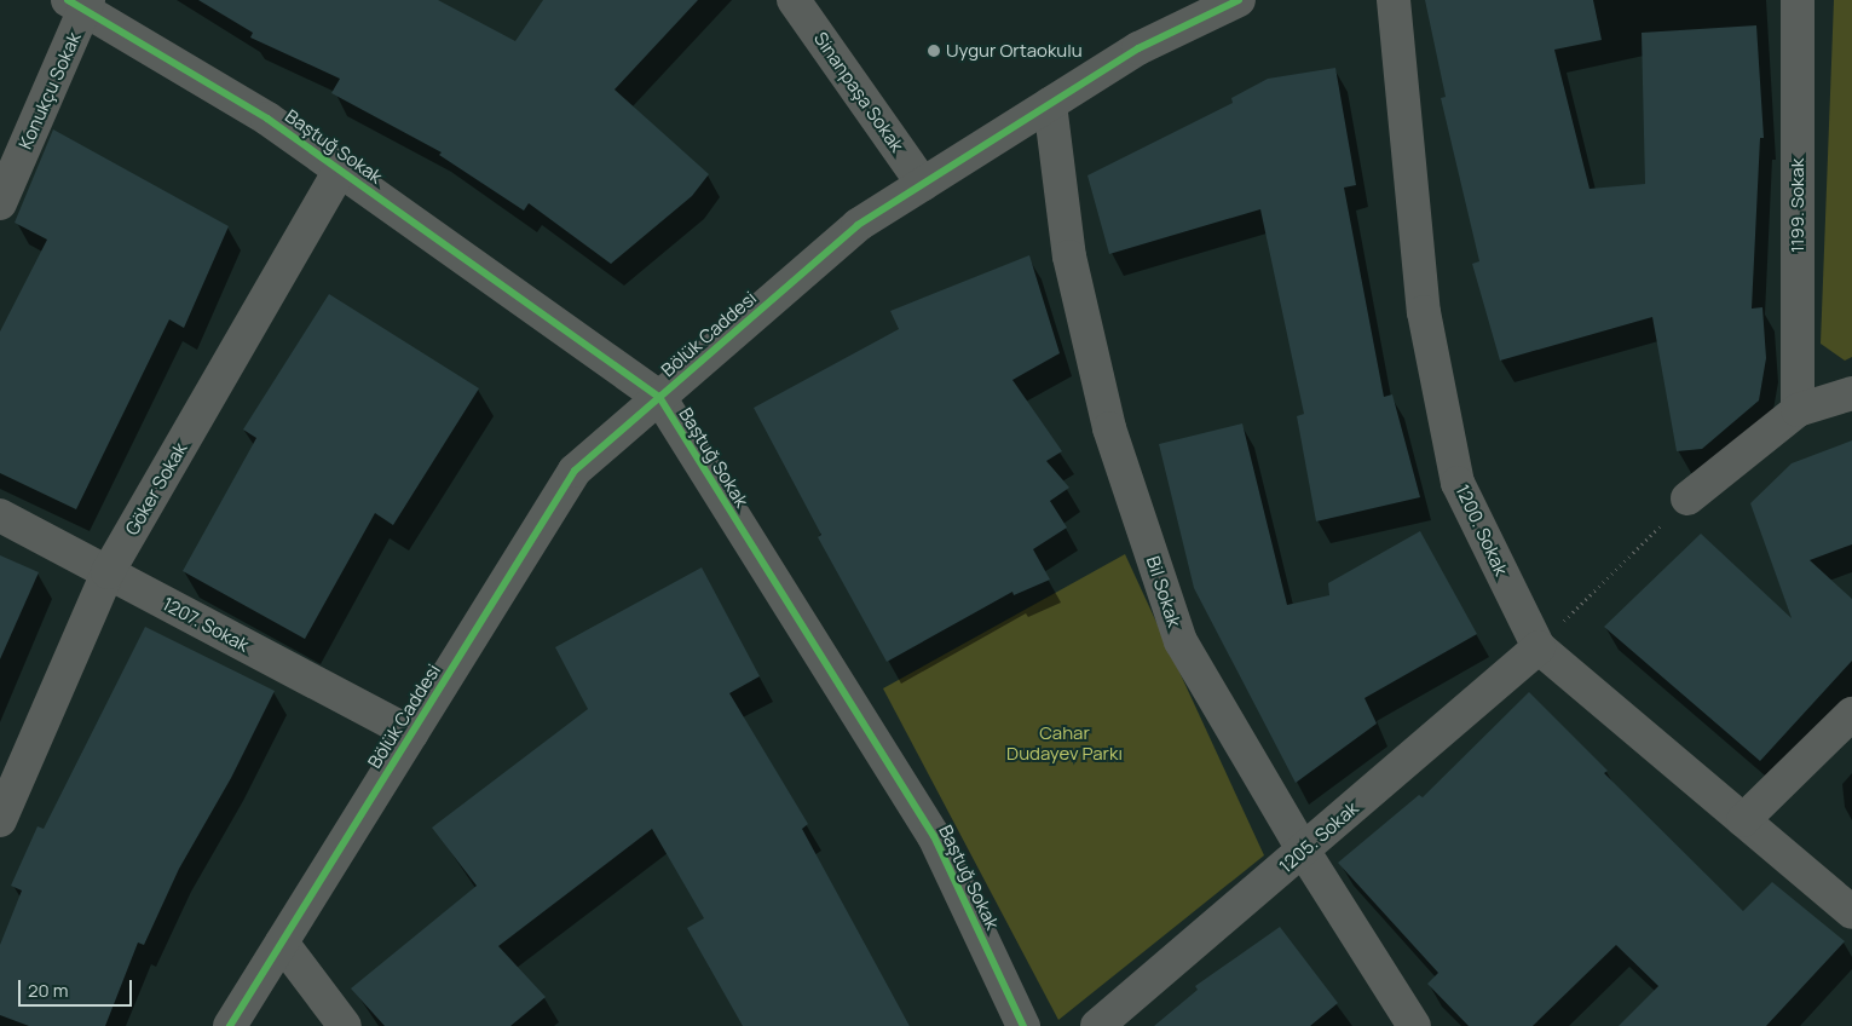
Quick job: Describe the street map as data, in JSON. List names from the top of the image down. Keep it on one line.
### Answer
{"streets":{"street":["Konukçu Sokak","Sinanpaşa Sokak","Baştuğ Sokak","1199. Sokak","Bölük Caddesi","Göker Sokak","1200. Sokak","Bil Sokak","1207. Sokak","1205. Sokak"]},"crossings":[["Konukçu Sokak","Baştuğ Sokak"],["Sinanpaşa Sokak","Bölük Caddesi"],["Baştuğ Sokak","Bölük Caddesi"],["Baştuğ Sokak","Göker Sokak"],["Bölük Caddesi","Bil Sokak"],["Bölük Caddesi","1207. Sokak"],["Göker Sokak","1207. Sokak"],["1200. Sokak","1205. Sokak"],["Bil Sokak","1205. Sokak"]],"parks":["Cahar Dudayev Parkı"],"places":["Uygur Ortaokulu"],"scale_bar":"20 m"}
